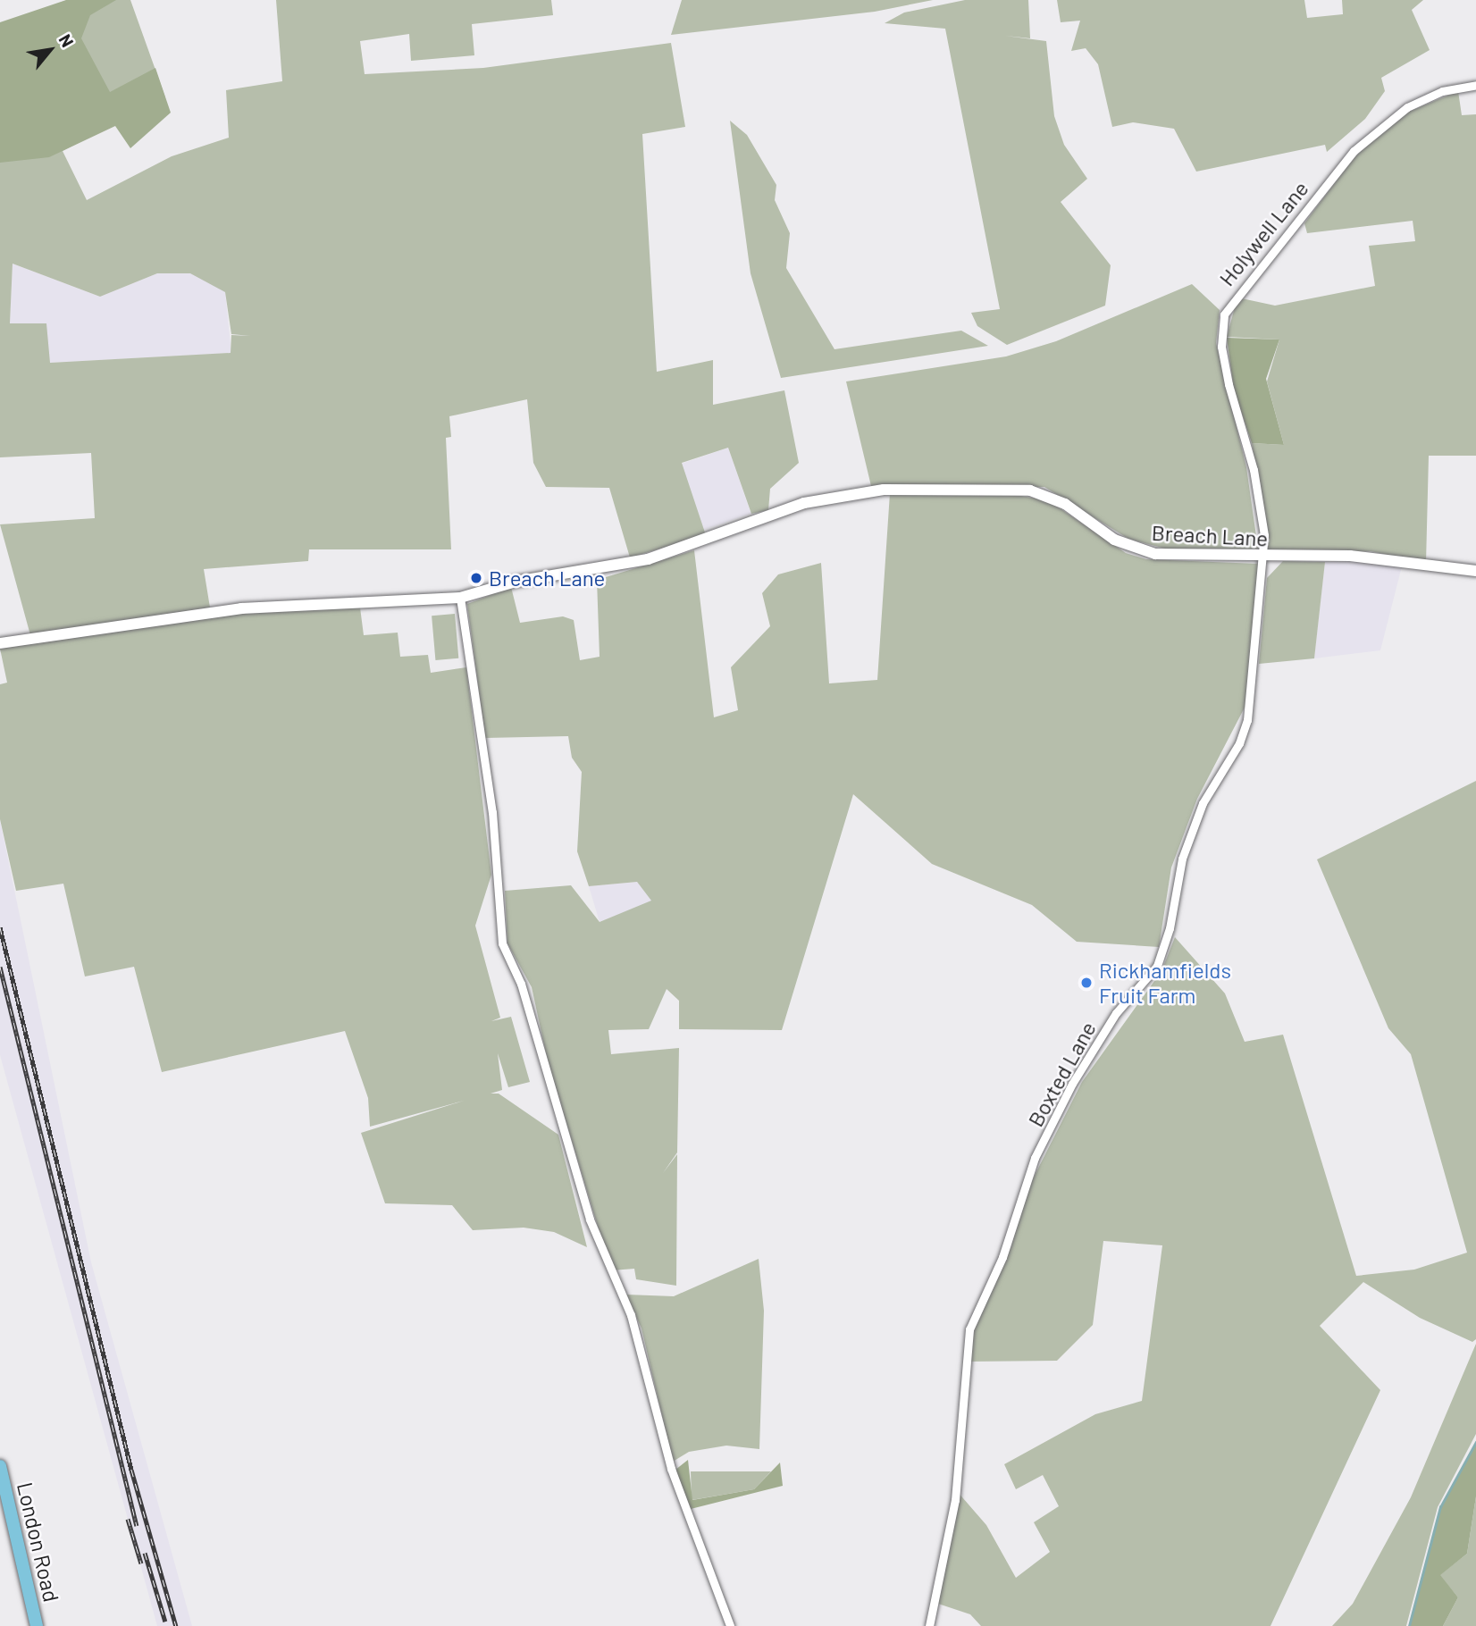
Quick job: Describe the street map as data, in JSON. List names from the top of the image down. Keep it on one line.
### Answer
{"streets":{"main road":["London Road"],"street":["Holywell Lane","Breach Lane","Boxted Lane"]},"crossings":[["Holywell Lane","Breach Lane"],["Holywell Lane","Boxted Lane"],["Breach Lane","Boxted Lane"]],"places":["Breach Lane","Rickhamfields Fruit Farm"],"north":"top right"}
